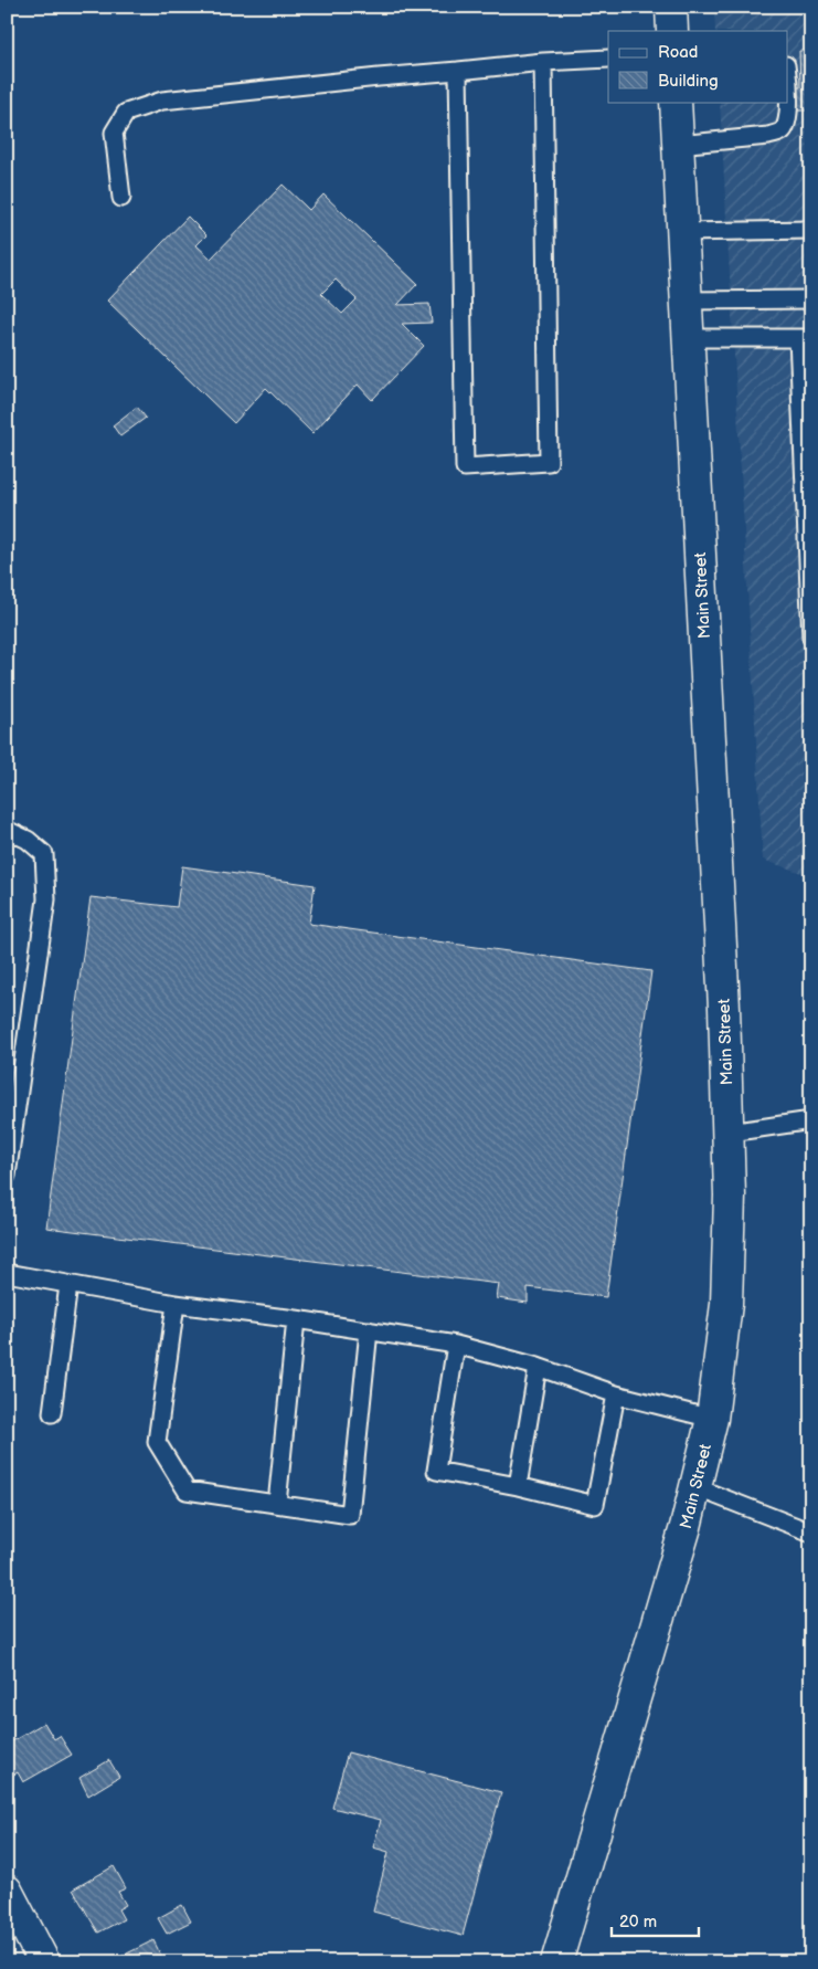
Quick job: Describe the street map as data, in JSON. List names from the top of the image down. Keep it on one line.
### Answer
{"streets":{"main road":["Main Street"]},"legend":["Road","Building"],"scale_bar":"20 m"}
